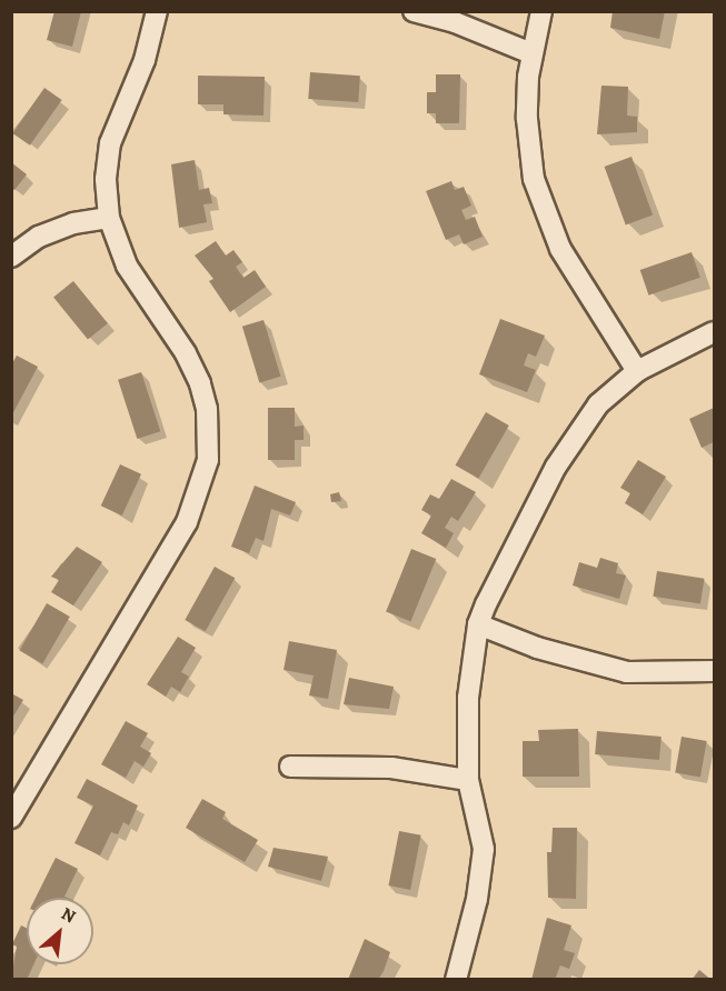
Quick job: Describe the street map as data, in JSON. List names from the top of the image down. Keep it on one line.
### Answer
{"north":"top right"}
